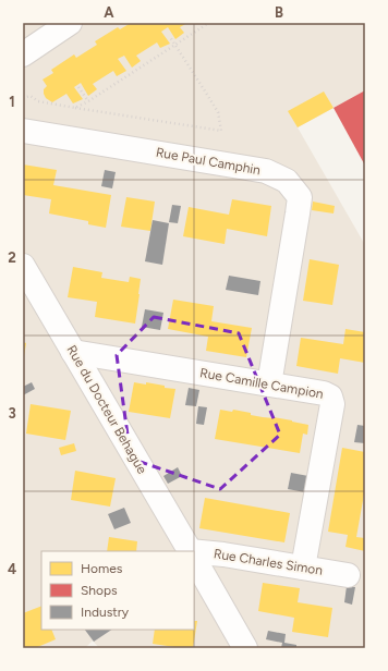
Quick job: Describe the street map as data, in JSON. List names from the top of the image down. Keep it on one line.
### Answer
{"streets":{"street":["Rue Paul Camphin","Rue Camille Campion","Rue du Docteur Behague","Rue Charles Simon"]},"crossings":[["Rue Paul Camphin","Rue Camille Campion"],["Rue Camille Campion","Rue du Docteur Behague"],["Rue Camille Campion","Rue Charles Simon"]],"legend":["Homes","Shops","Industry"],"grid":{"columns":["A","B"],"rows":["1","2","3","4"]}}
